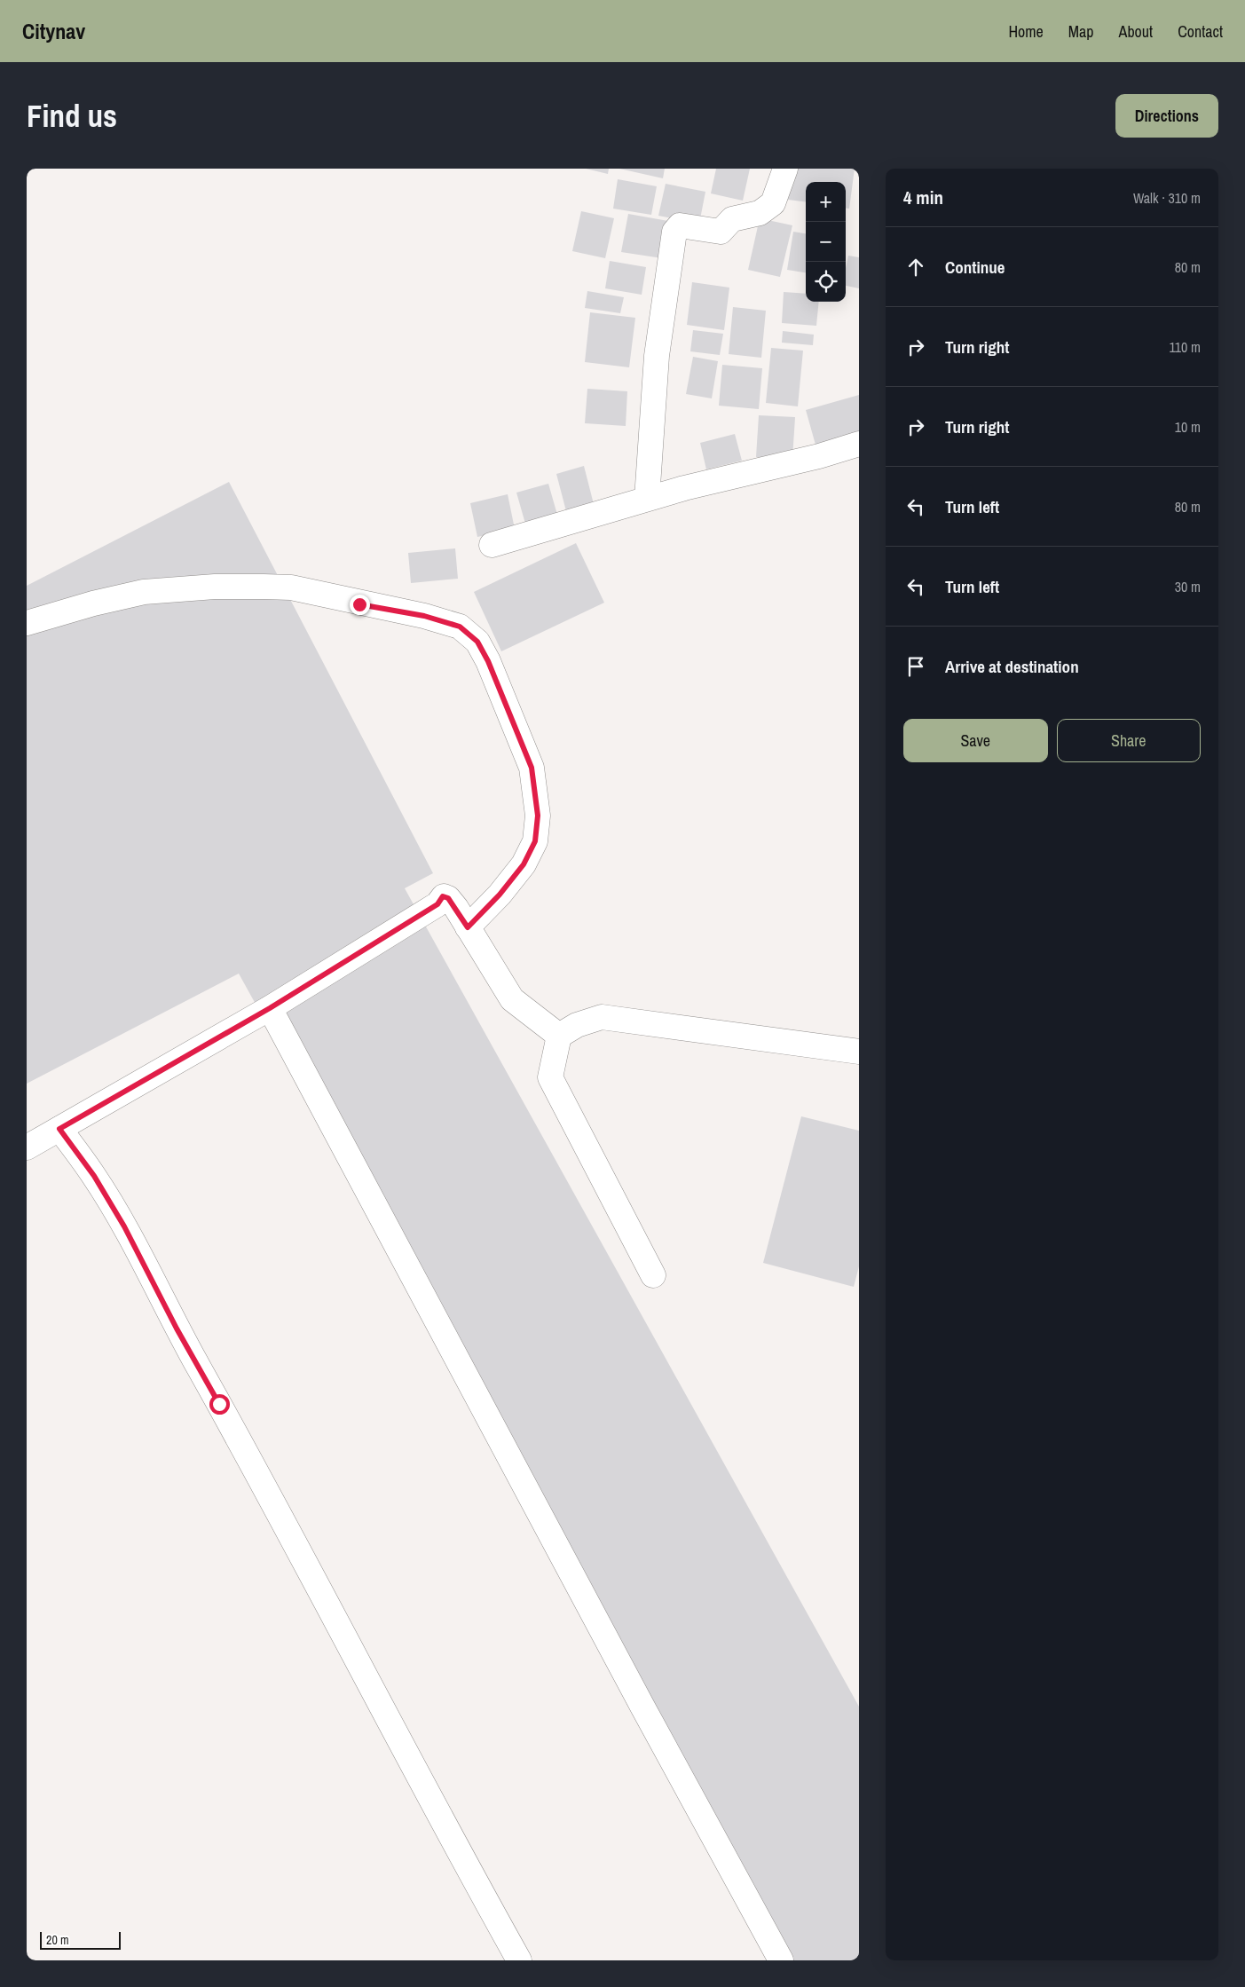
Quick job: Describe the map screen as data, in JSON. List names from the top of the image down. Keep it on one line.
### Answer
{"scale_bar":"20 m","page":{"header":"Citynav","nav":["Home","Map","About","Contact"],"buttons":["Directions",["Save","Share"]],"title":"Find us","heading":["4 min","Walk · 310 m"],"map_buttons":["+","−"],"list":[["Continue","80 m"],["Turn right","110 m"],["Turn right","10 m"],["Turn left","80 m"],["Turn left","30 m"],"Arrive at destination"],"scale":"20 m"}}
